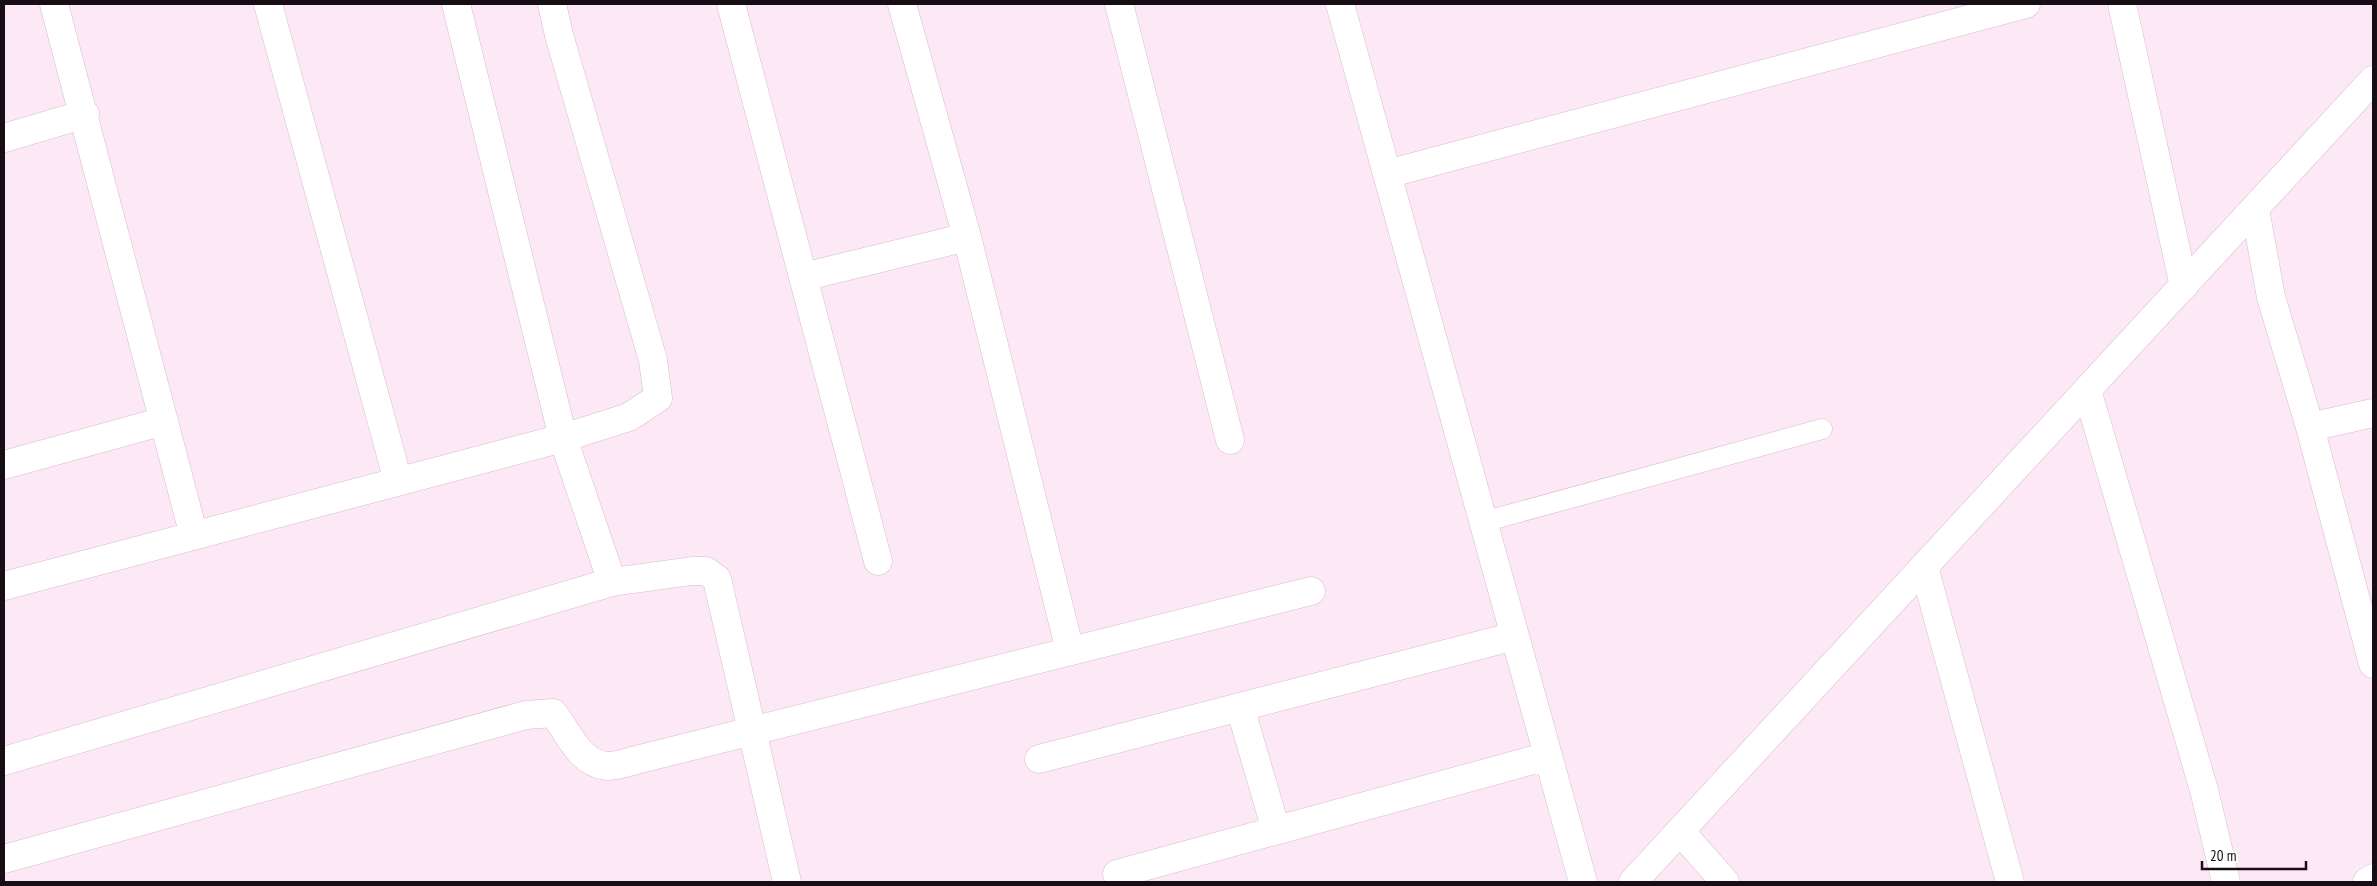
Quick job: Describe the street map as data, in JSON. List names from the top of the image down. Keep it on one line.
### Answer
{"scale_bar":"20 m"}
